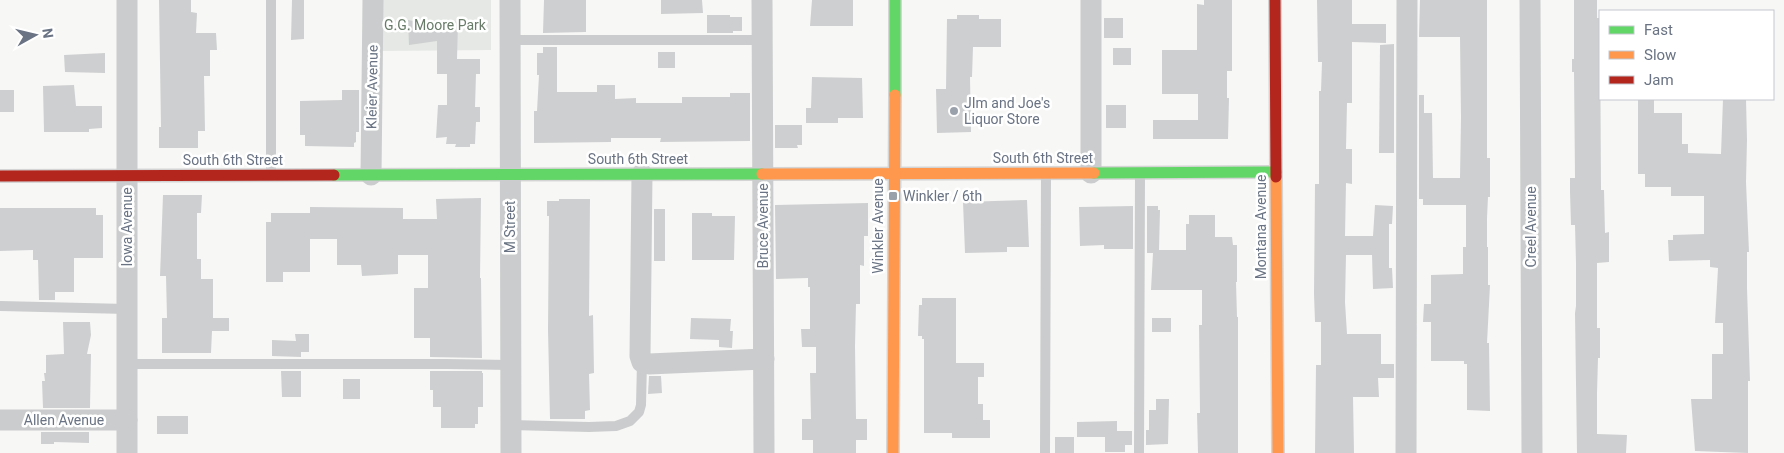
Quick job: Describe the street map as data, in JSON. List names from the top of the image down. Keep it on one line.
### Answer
{"streets":{"street":["Kleier Avenue","South 6th Street","Bruce Avenue","Winkler Avenue","Iowa Avenue","M Street","Montana Avenue","Creel Avenue","Allen Avenue"]},"crossings":[["Kleier Avenue","South 6th Street"],["South 6th Street","Bruce Avenue"],["South 6th Street","Winkler Avenue"],["South 6th Street","Iowa Avenue"],["South 6th Street","M Street"],["South 6th Street","Montana Avenue"],["Iowa Avenue","Allen Avenue"]],"parks":["G.G. Moore Park"],"places":{"other":["JIm and Joe's Liquor Store"],"transit":["Winkler / 6th"]},"legend":["Fast","Slow","Jam"],"north":"right"}
